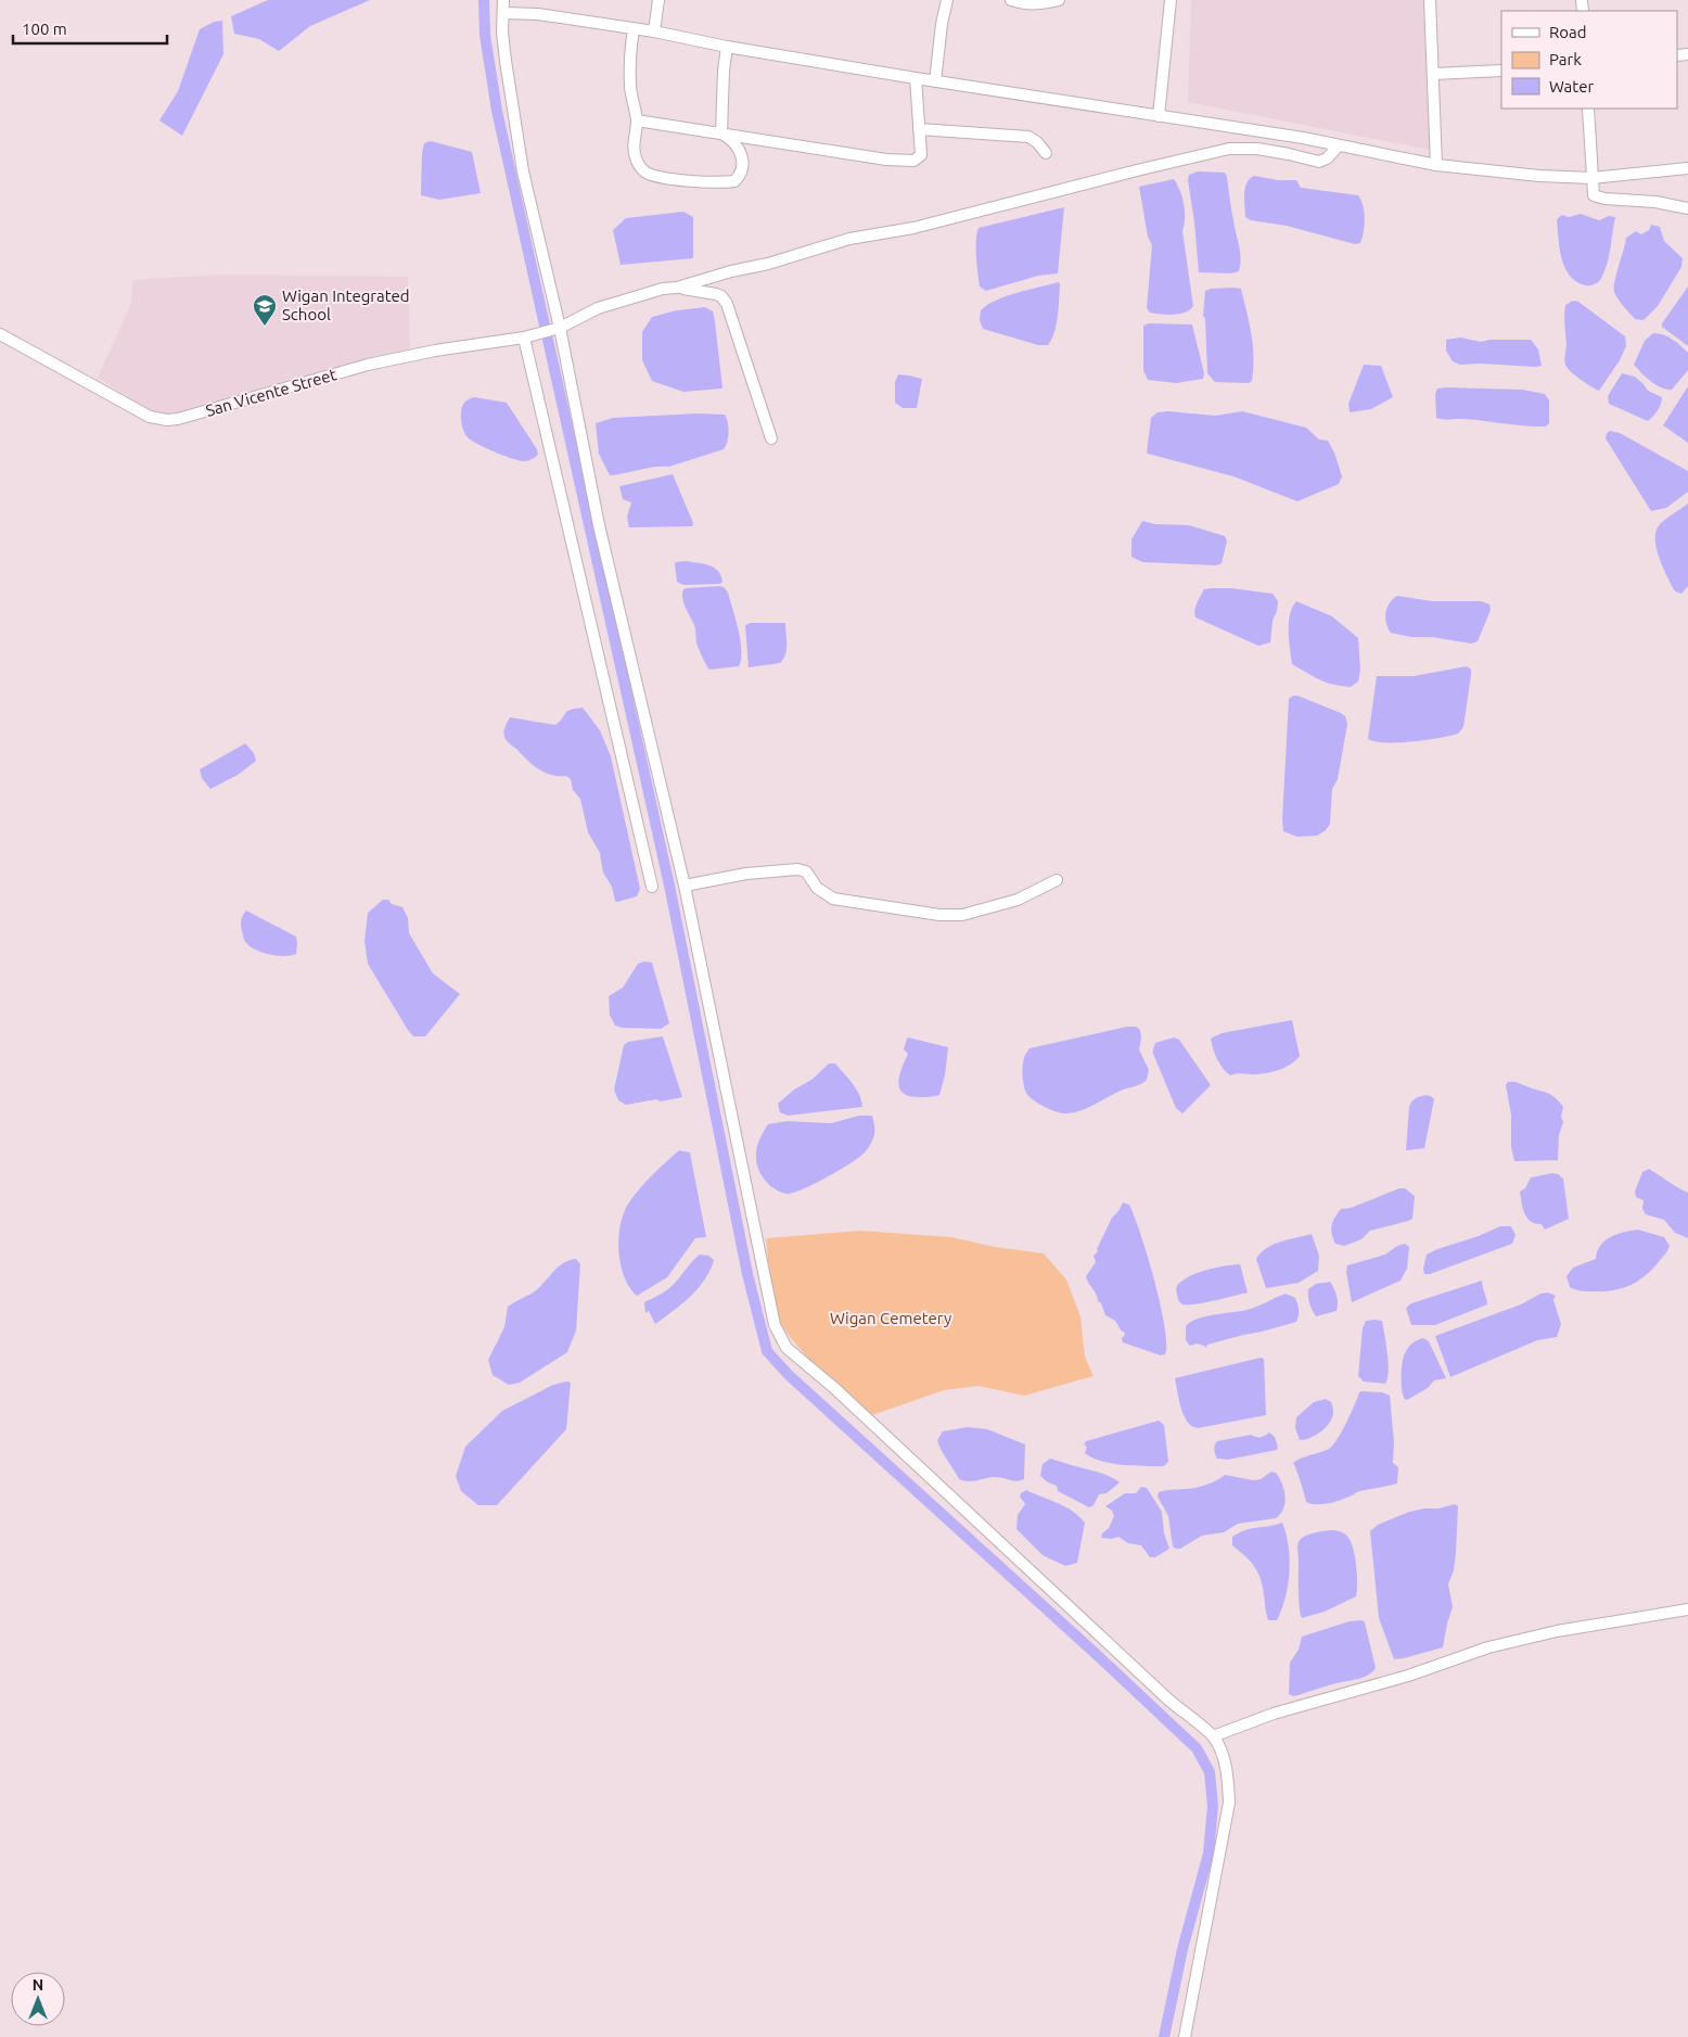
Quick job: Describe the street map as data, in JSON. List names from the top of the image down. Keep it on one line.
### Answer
{"streets":{"street":["San Vicente Street"]},"parks":["Wigan Cemetery"],"places":{"school or university":["Wigan Integrated School"]},"legend":["Road","Park","Water"],"scale_bar":"100 m","north":"top"}
